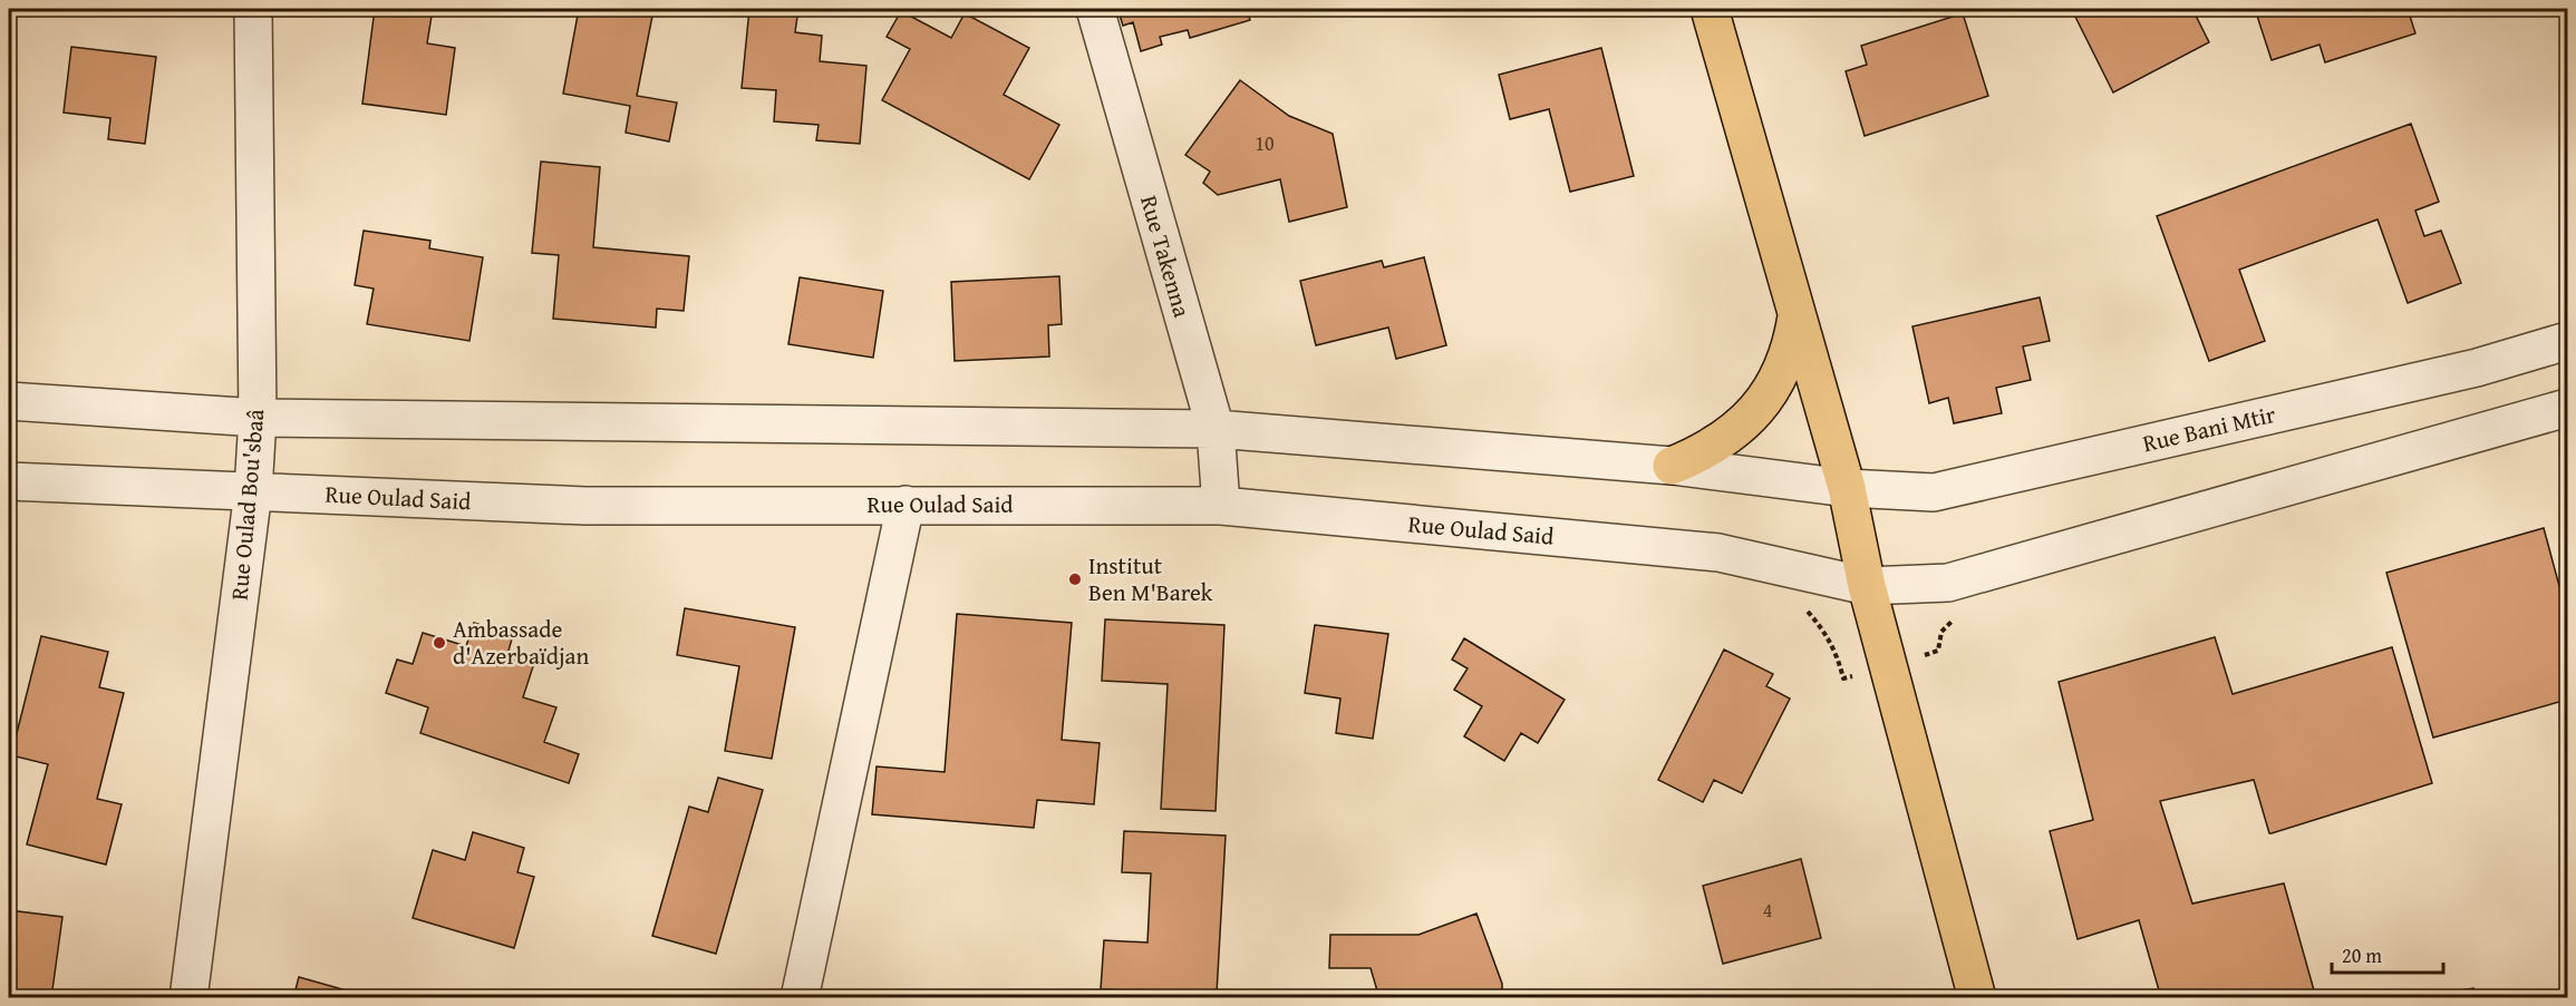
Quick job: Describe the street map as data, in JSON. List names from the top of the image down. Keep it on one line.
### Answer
{"streets":{"street":["Rue Takenna","Rue Bani Mtir","Rue Oulad Said","Rue Oulad Bou'sbaâ"]},"crossings":[["Rue Takenna","Rue Oulad Said"],["Rue Oulad Said","Rue Oulad Bou'sbaâ"]],"places":["Institut Ben M'Barek","Ambassade d'Azerbaïdjan"],"house_numbers":["10","4"],"scale_bar":"20 m"}
